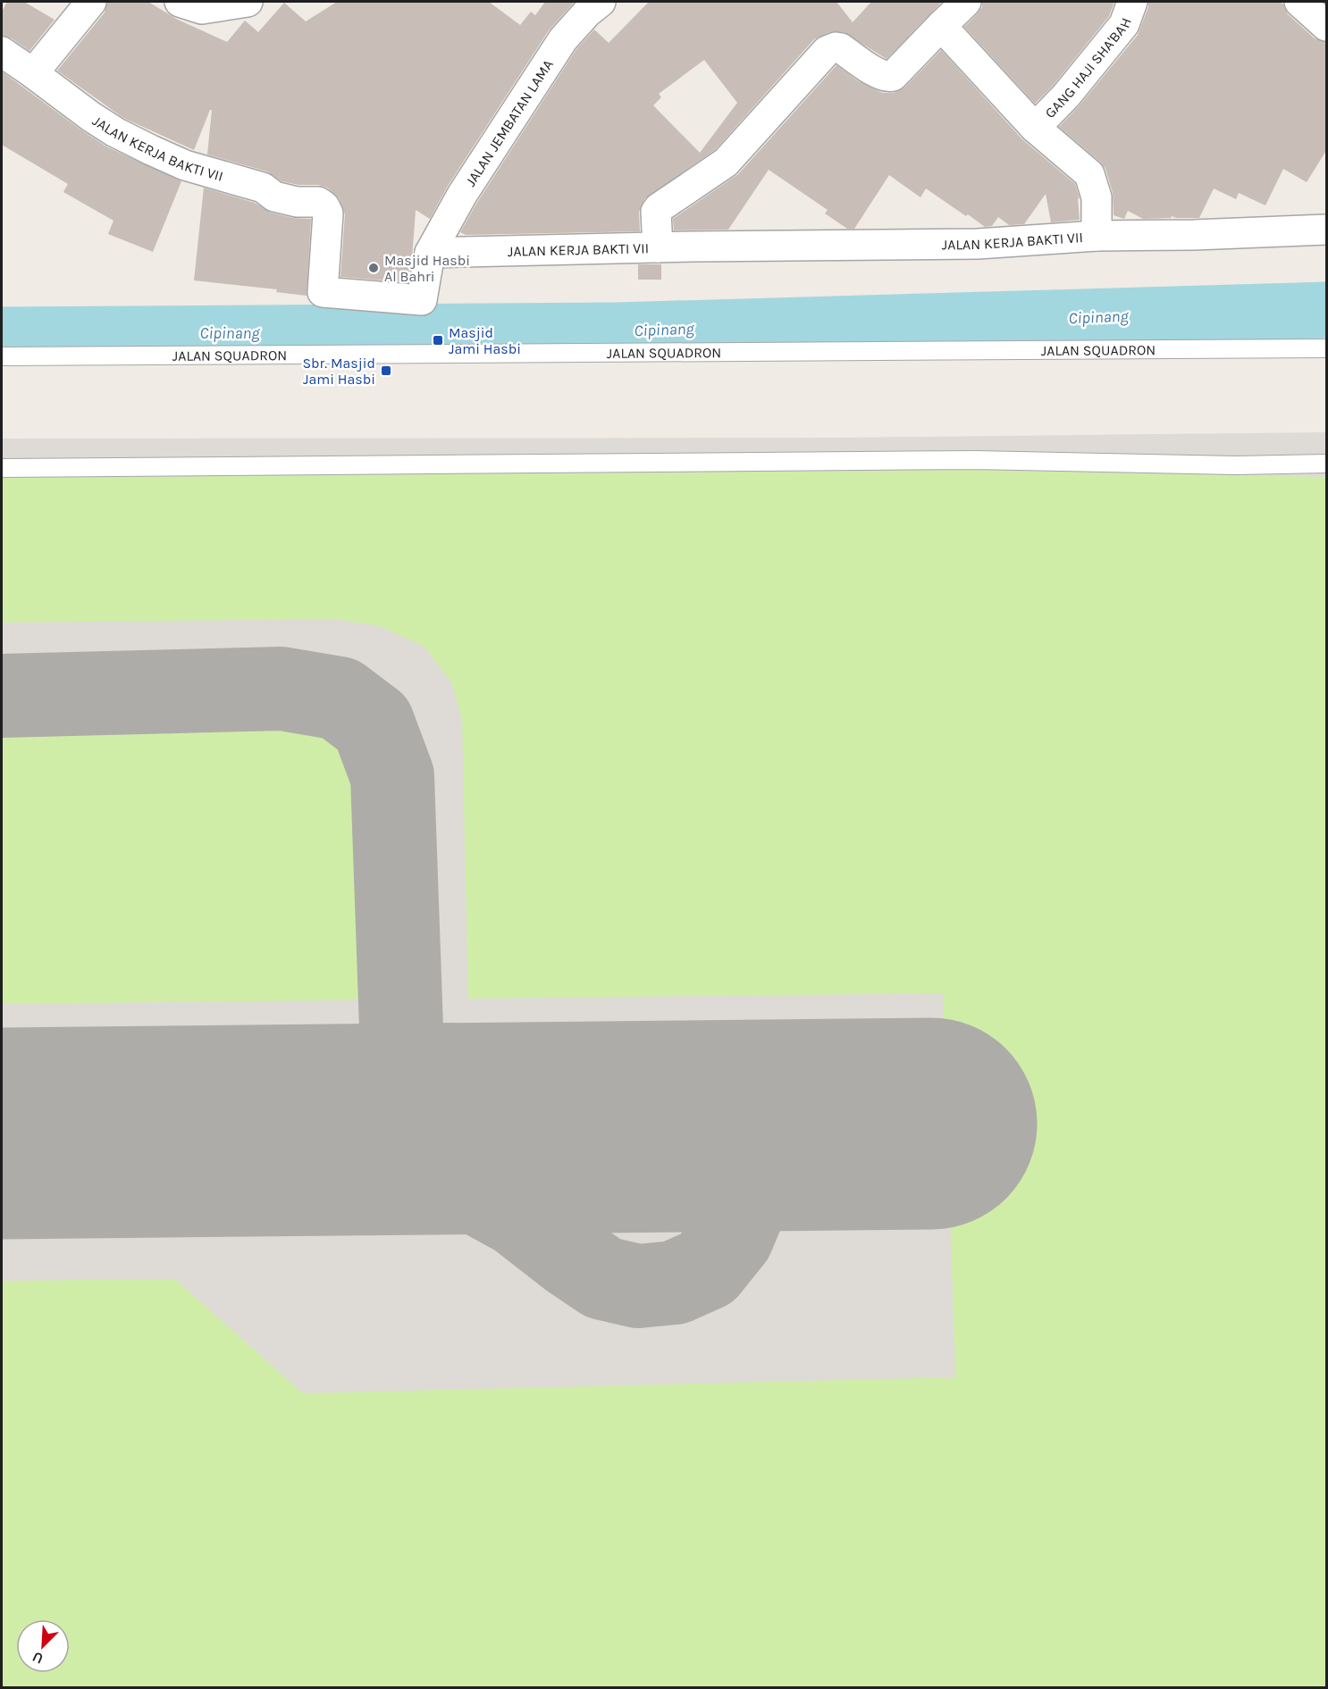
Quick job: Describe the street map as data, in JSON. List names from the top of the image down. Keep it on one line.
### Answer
{"streets":{"street":["GANG HAJI SHA'BAH","JALAN JEMBATAN LAMA","JALAN KERJA BAKTI VII"],"lane":["JALAN SQUADRON"]},"crossings":[["JALAN JEMBATAN LAMA","JALAN KERJA BAKTI VII"]],"water":["Cipinang"],"places":{"other":["Masjid Hasbi Al Bahri"],"transit":["Masjid Jami Hasbi","Sbr. Masjid Jami Hasbi"]},"north":"bottom left"}
